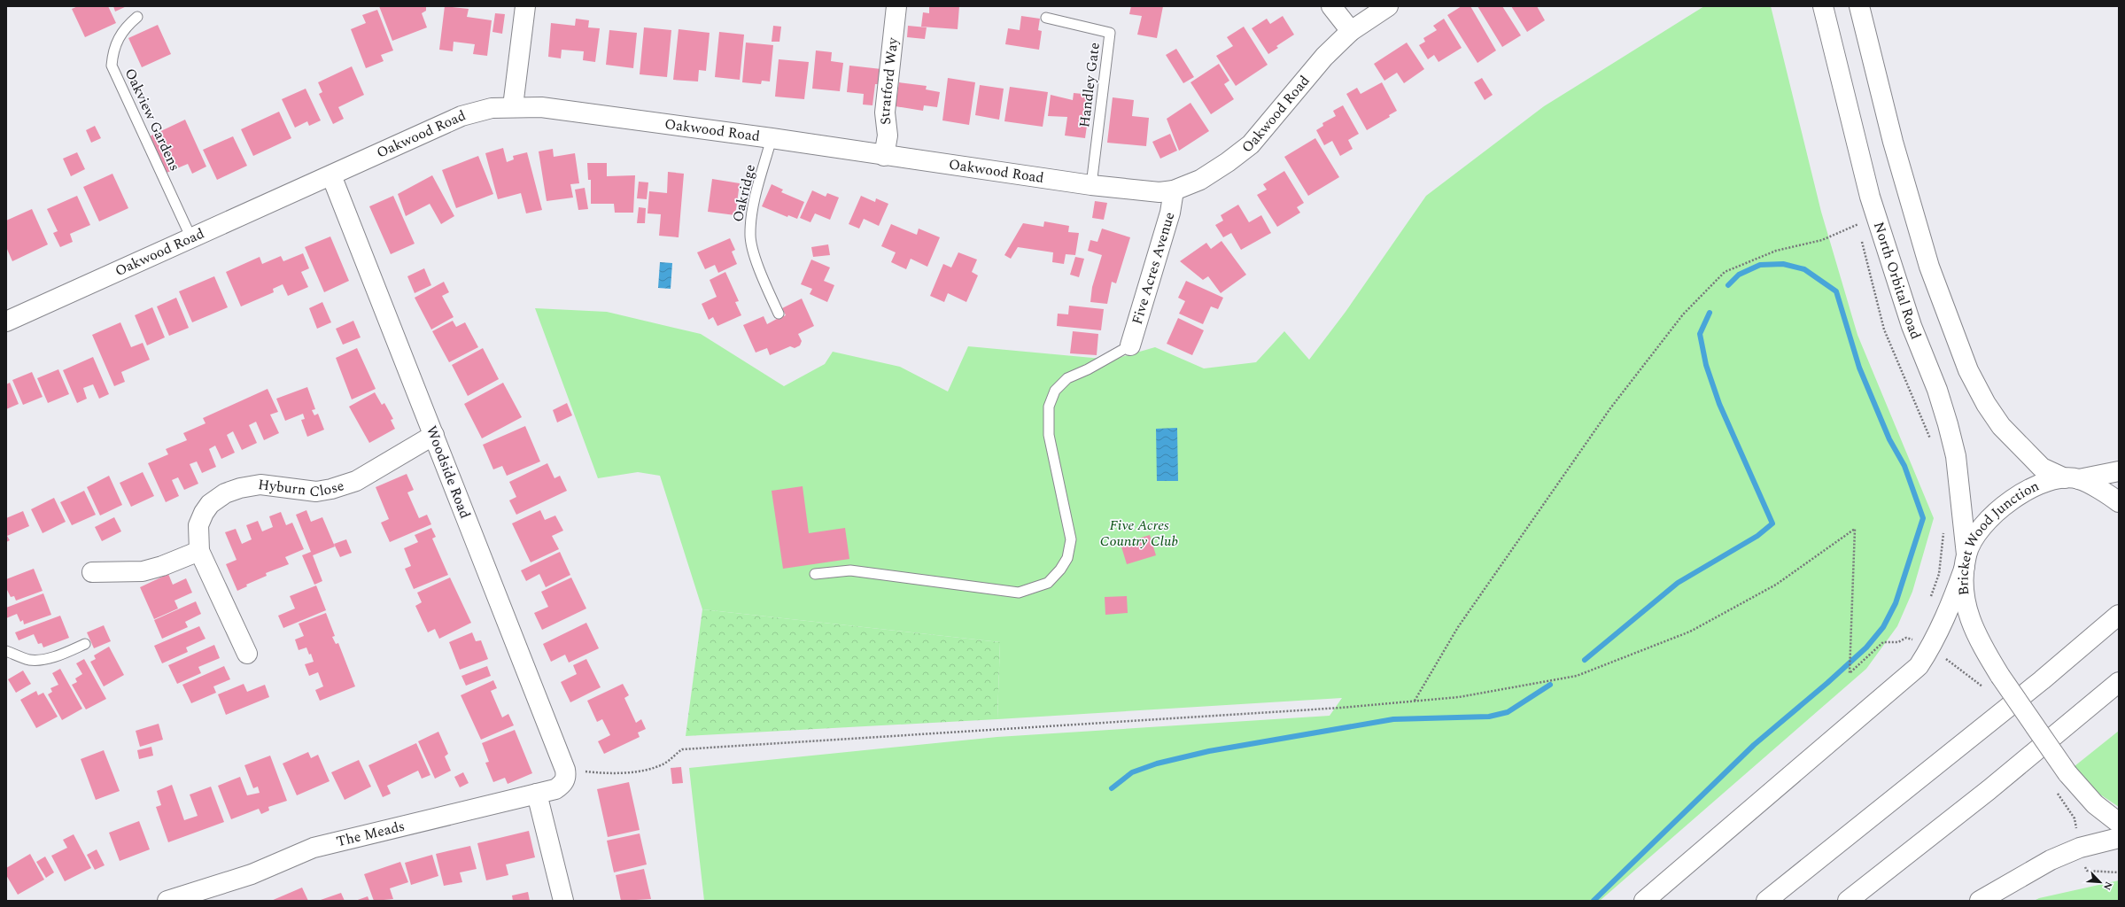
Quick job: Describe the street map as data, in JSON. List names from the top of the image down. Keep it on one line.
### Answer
{"streets":{"main road":["Stratford Way","Oakwood Road","Five Acres Avenue","North Orbital Road","Woodside Road","Hyburn Close","Bricket Wood Junction","The Meads"],"lane":["Handley Gate","Oakview Gardens","Oakridge"]},"crossings":[["Stratford Way","Oakwood Road"],["Handley Gate","Oakwood Road"],["Oakwood Road","Oakview Gardens"],["Oakwood Road","Oakridge"],["Oakwood Road","Five Acres Avenue"],["Oakwood Road","Woodside Road"],["North Orbital Road","Bricket Wood Junction"],["Woodside Road","Hyburn Close"],["Woodside Road","The Meads"]],"parks":["Five Acres Country Club"],"north":"bottom right"}
